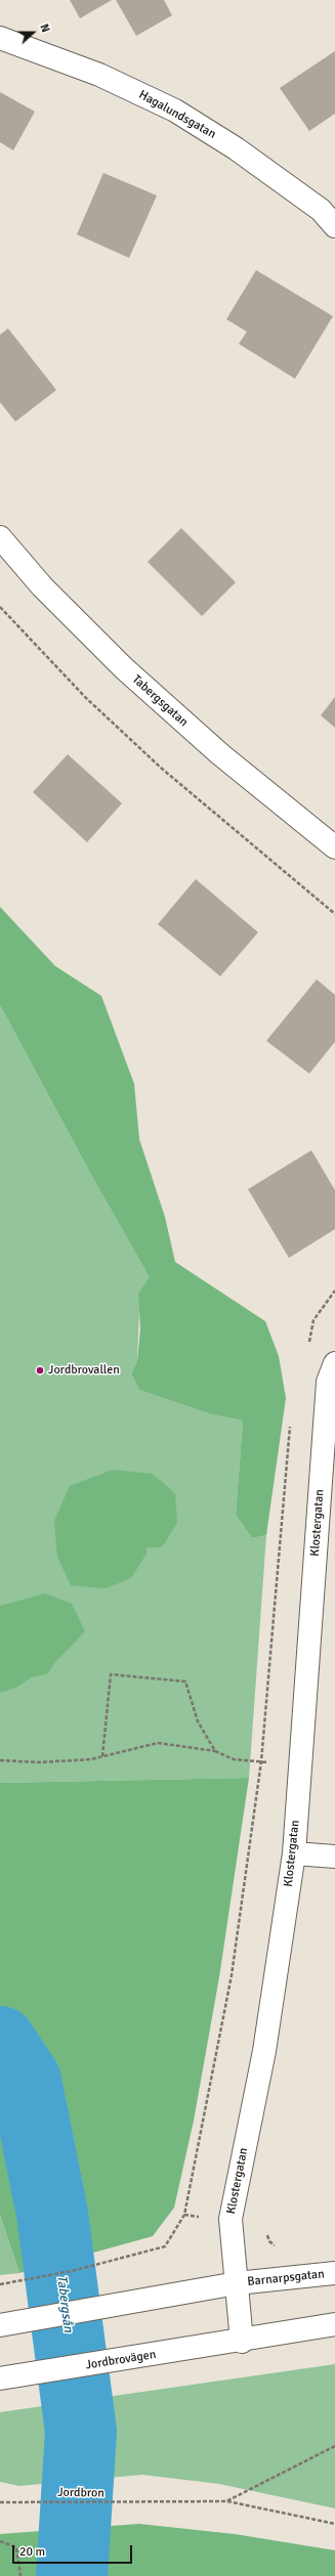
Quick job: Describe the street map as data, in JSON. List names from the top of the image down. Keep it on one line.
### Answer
{"streets":{"street":["Hagalundsgatan","Tabergsgatan","Klostergatan","Barnarpsgatan","Jordbrovägen"],"path":["Jordbron"]},"crossings":[["Klostergatan","Barnarpsgatan"],["Klostergatan","Jordbrovägen"]],"water":["Tabergsån"],"places":["Jordbrovallen"],"scale_bar":"20 m","north":"right"}
